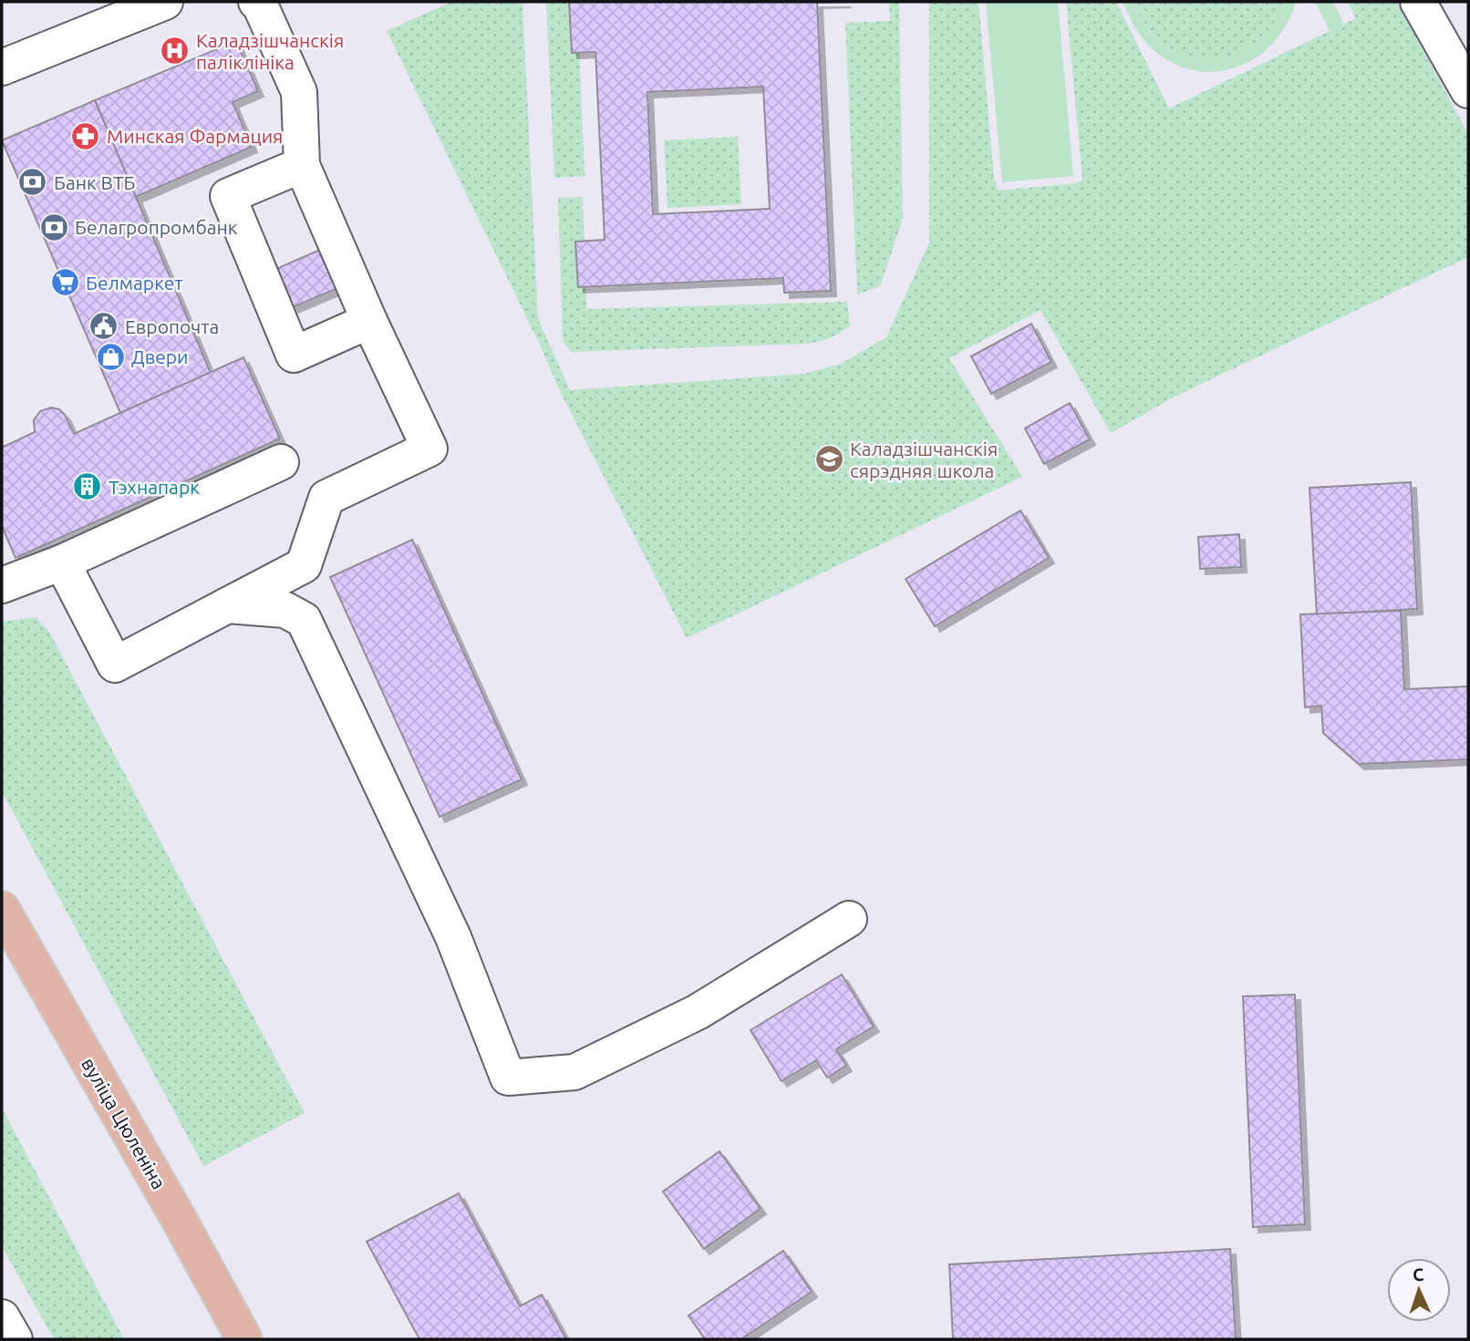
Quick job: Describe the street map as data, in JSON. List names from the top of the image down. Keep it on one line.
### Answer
{"streets":{"main road":["вуліца Цюленіна"]},"places":{"hospital":["Каладзішчанскія паліклініка"],"pharmacy":["Минская Фармация"],"bank":["Банк ВТБ","Белагропромбанк"],"supermarket":["Белмаркет"],"public building":["Европочта"],"shop":["Двери"],"school or university":["Каладзішчанскія сярэдняя школа"],"building":["Тэхнапарк"]},"north":"top"}
